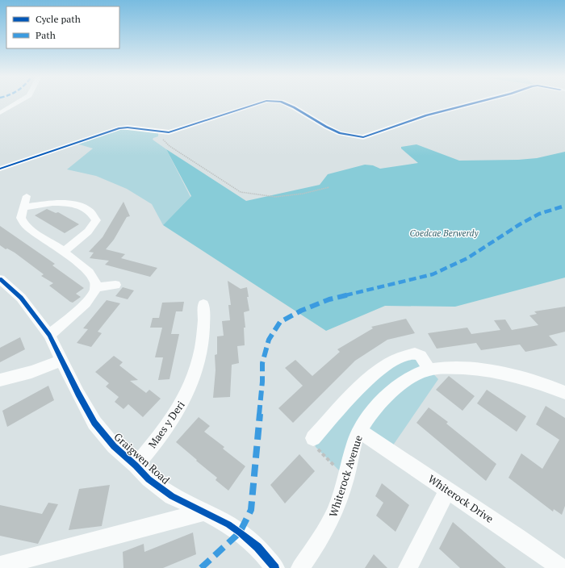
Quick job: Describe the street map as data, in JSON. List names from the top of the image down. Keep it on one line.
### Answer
{"streets":{"street":["Maes y Deri","Graigwen Road","Whiterock Avenue","Whiterock Drive"]},"crossings":[["Maes y Deri","Graigwen Road"],["Whiterock Avenue","Whiterock Drive"]],"parks":["Coedcae Berwerdy"],"legend":["Cycle path","Path"]}
